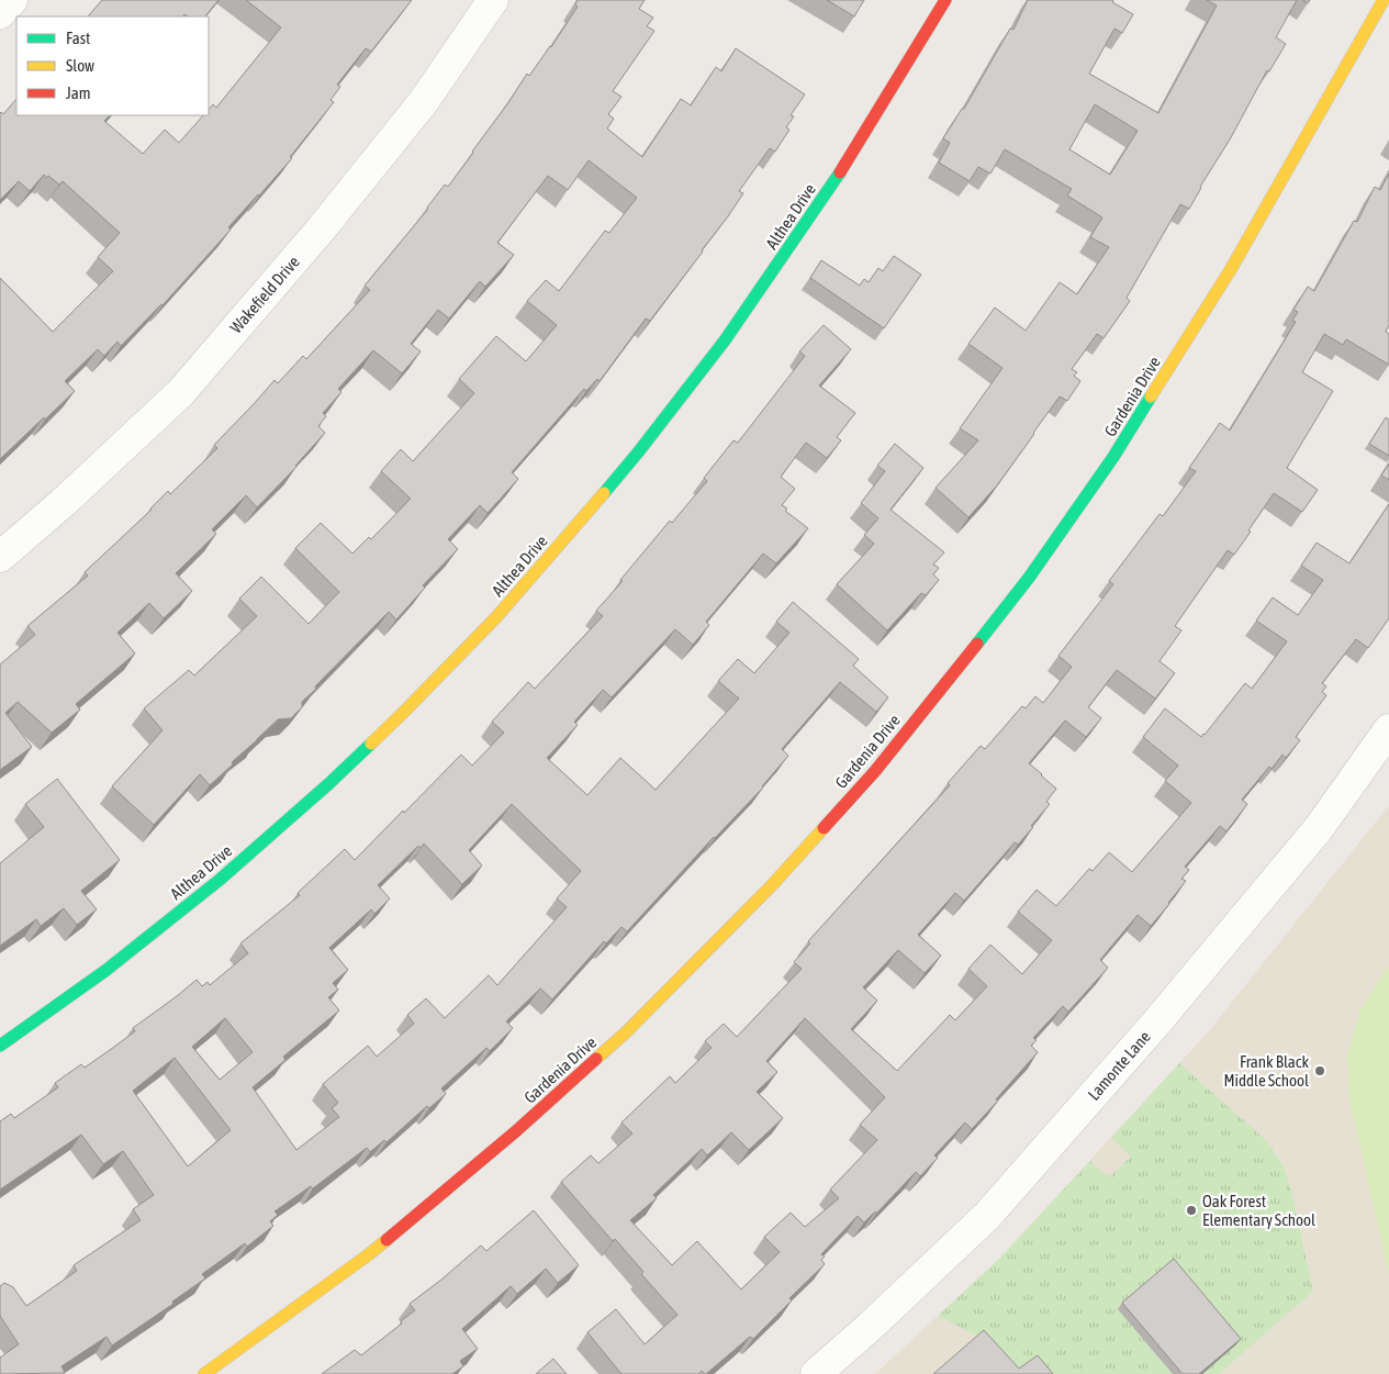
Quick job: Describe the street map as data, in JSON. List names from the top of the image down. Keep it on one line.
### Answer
{"streets":{"street":["Althea Drive","Wakefield Drive","Gardenia Drive","Lamonte Lane"]},"places":["Frank Black Middle School","Oak Forest Elementary School"],"legend":["Fast","Slow","Jam"]}
